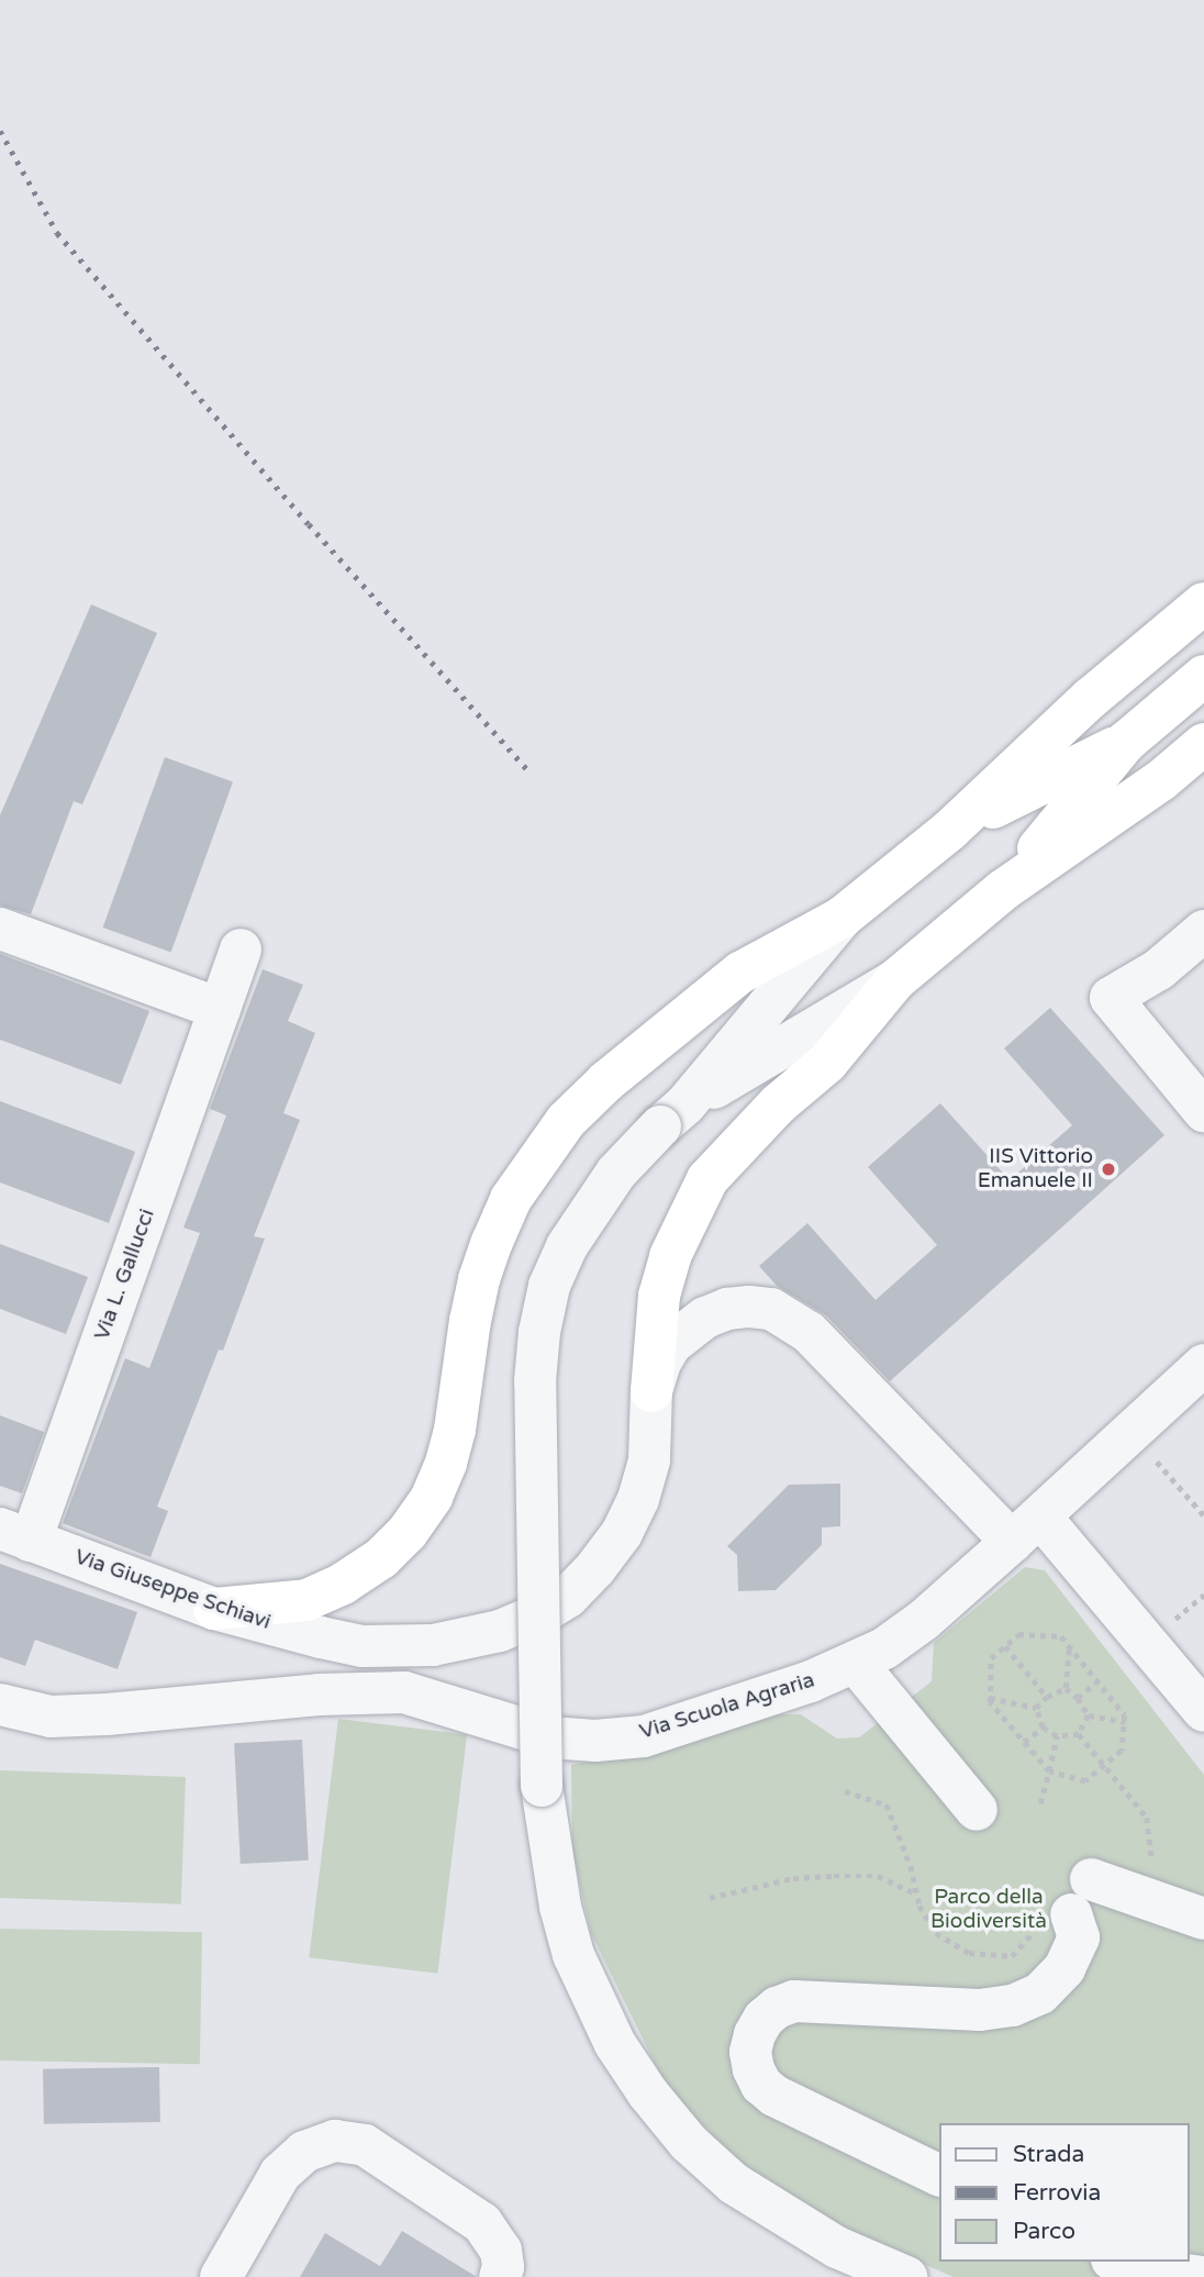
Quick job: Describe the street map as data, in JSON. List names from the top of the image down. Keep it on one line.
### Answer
{"streets":{"street":["Via L. Gallucci","Via Giuseppe Schiavi","Via Scuola Agraria"]},"crossings":[["Via L. Gallucci","Via Giuseppe Schiavi"],["Via Giuseppe Schiavi","Via Scuola Agraria"]],"parks":["Parco della Biodiversità"],"places":["IIS Vittorio Emanuele II"],"legend":["Strada","Ferrovia","Parco"]}
